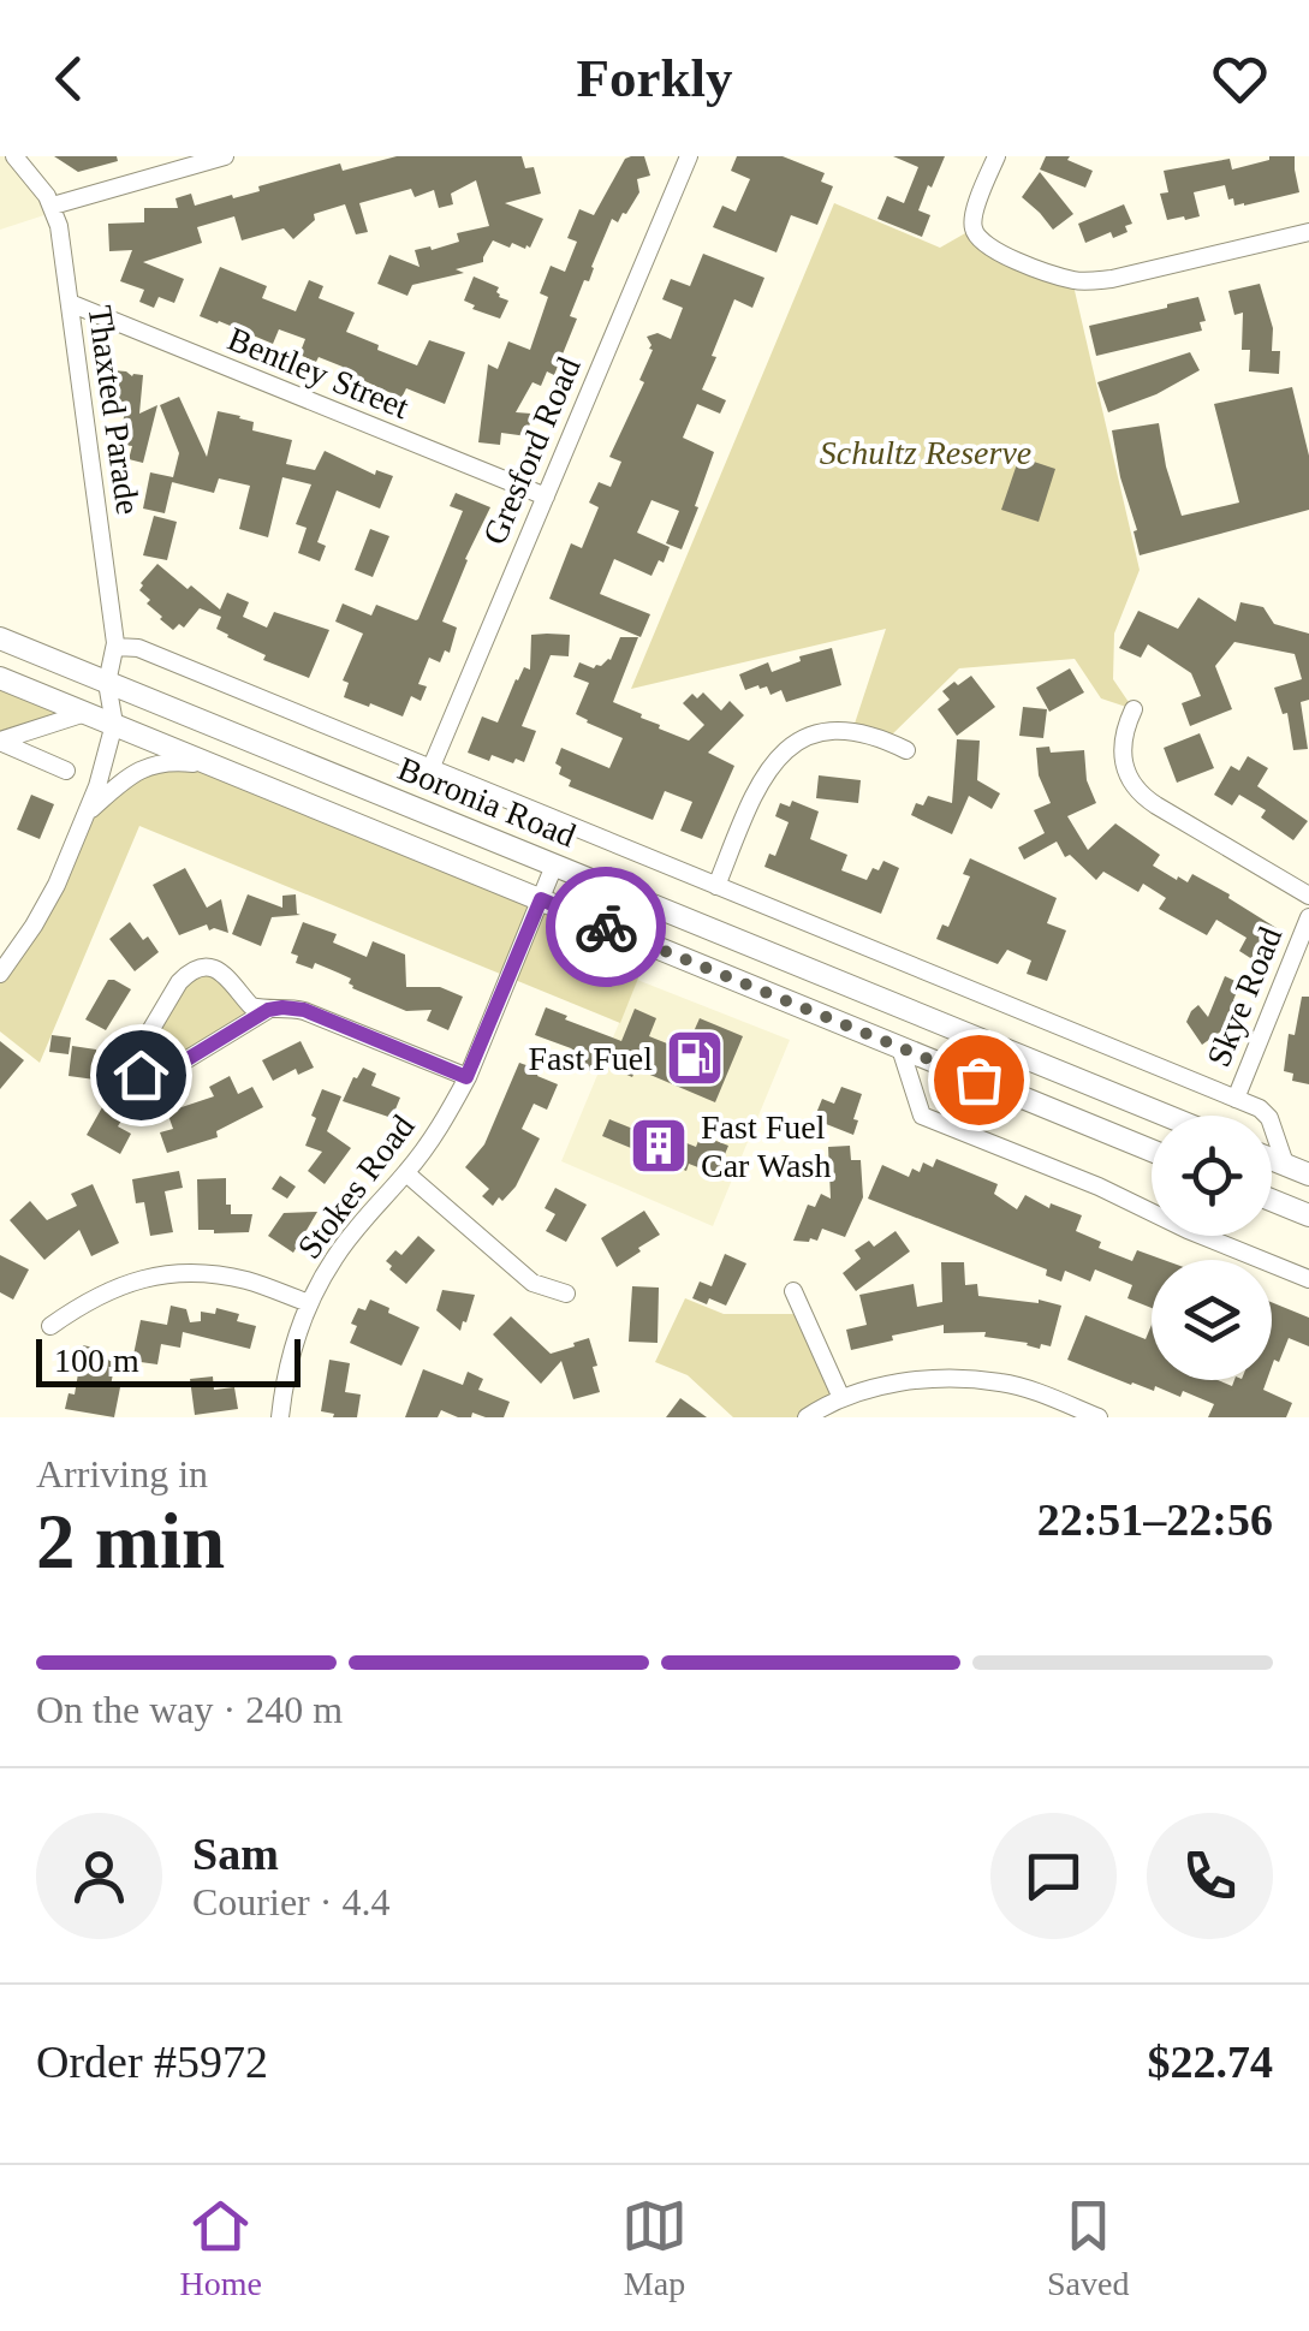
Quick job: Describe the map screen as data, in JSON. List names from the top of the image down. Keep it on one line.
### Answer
{"streets":{"main road":["Boronia Road"],"street":["Bentley Street","Thaxted Parade","Gresford Road","Skye Road","Stokes Road"]},"crossings":[["Bentley Street","Thaxted Parade"],["Bentley Street","Gresford Road"],["Thaxted Parade","Boronia Road"],["Gresford Road","Boronia Road"],["Boronia Road","Skye Road"],["Boronia Road","Stokes Road"]],"parks":["Schultz Reserve"],"places":{"fuel station":["Fast Fuel"],"building":["Fast Fuel Car Wash"]},"scale_bar":"100 m","page":{"header":"Forkly","scale":"100 m","heading":["2 min","Arriving in","22:51–22:56"],"panel":["Sam","Courier · 4.4","Order #5972","$22.74"],"bar":"On the way · 240 m","tabs":["Home","Map","Saved"]}}
